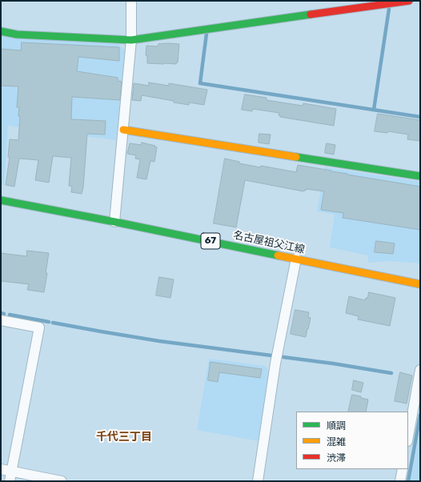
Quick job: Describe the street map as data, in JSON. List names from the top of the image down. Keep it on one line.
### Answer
{"streets":{"street":["67","名古屋祖父江線"]},"districts":["千代三丁目"],"legend":["順調","混雑","渋滞"]}
